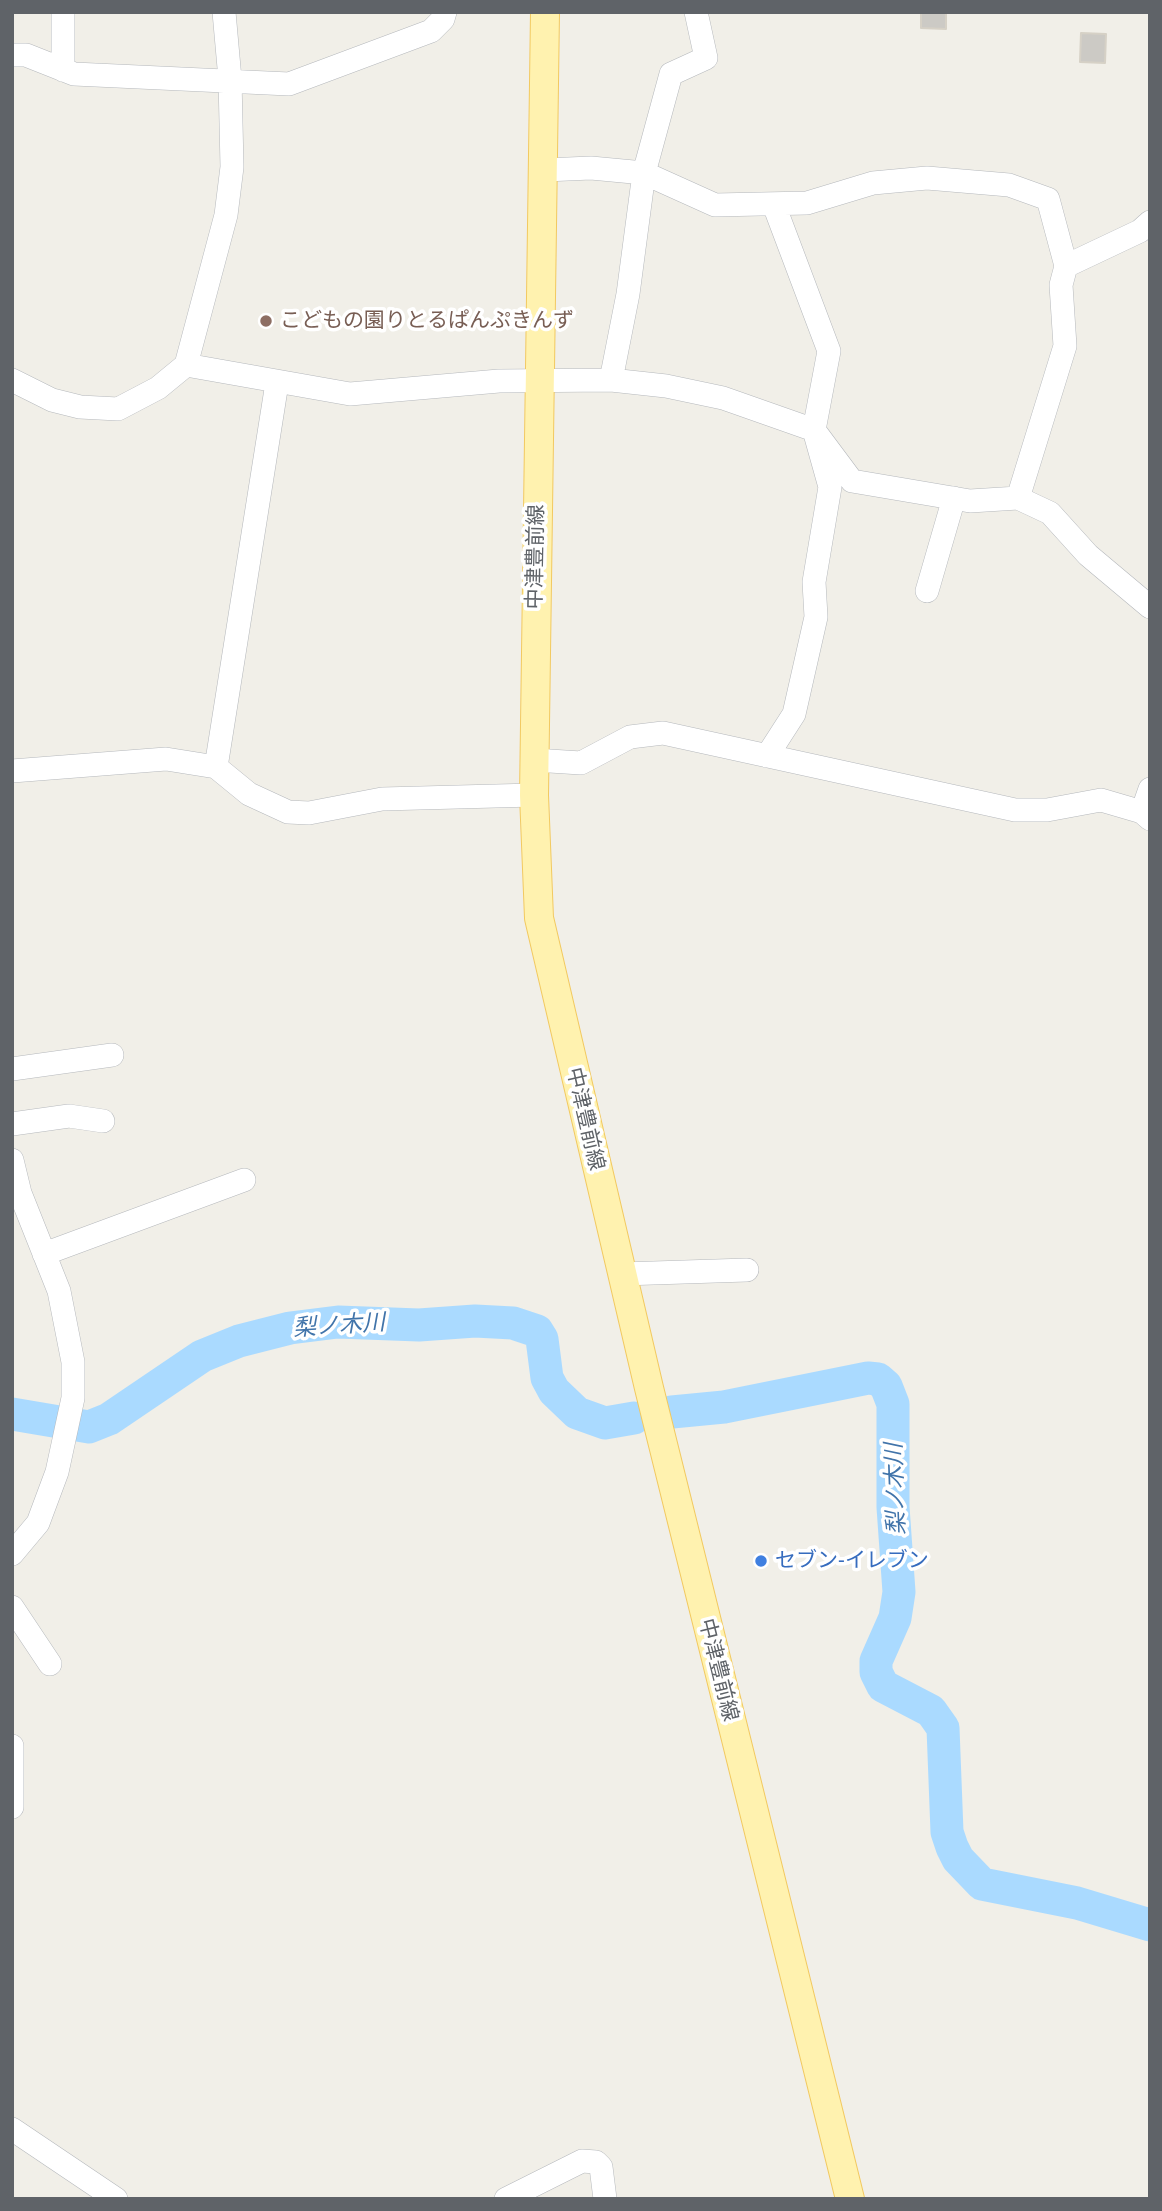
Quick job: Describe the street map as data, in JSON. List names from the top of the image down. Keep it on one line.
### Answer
{"streets":{"main road":["中津豊前線"]},"water":["梨ノ木川"],"places":["こどもの園りとるぱんぷきんず","セブン-イレブン"]}
